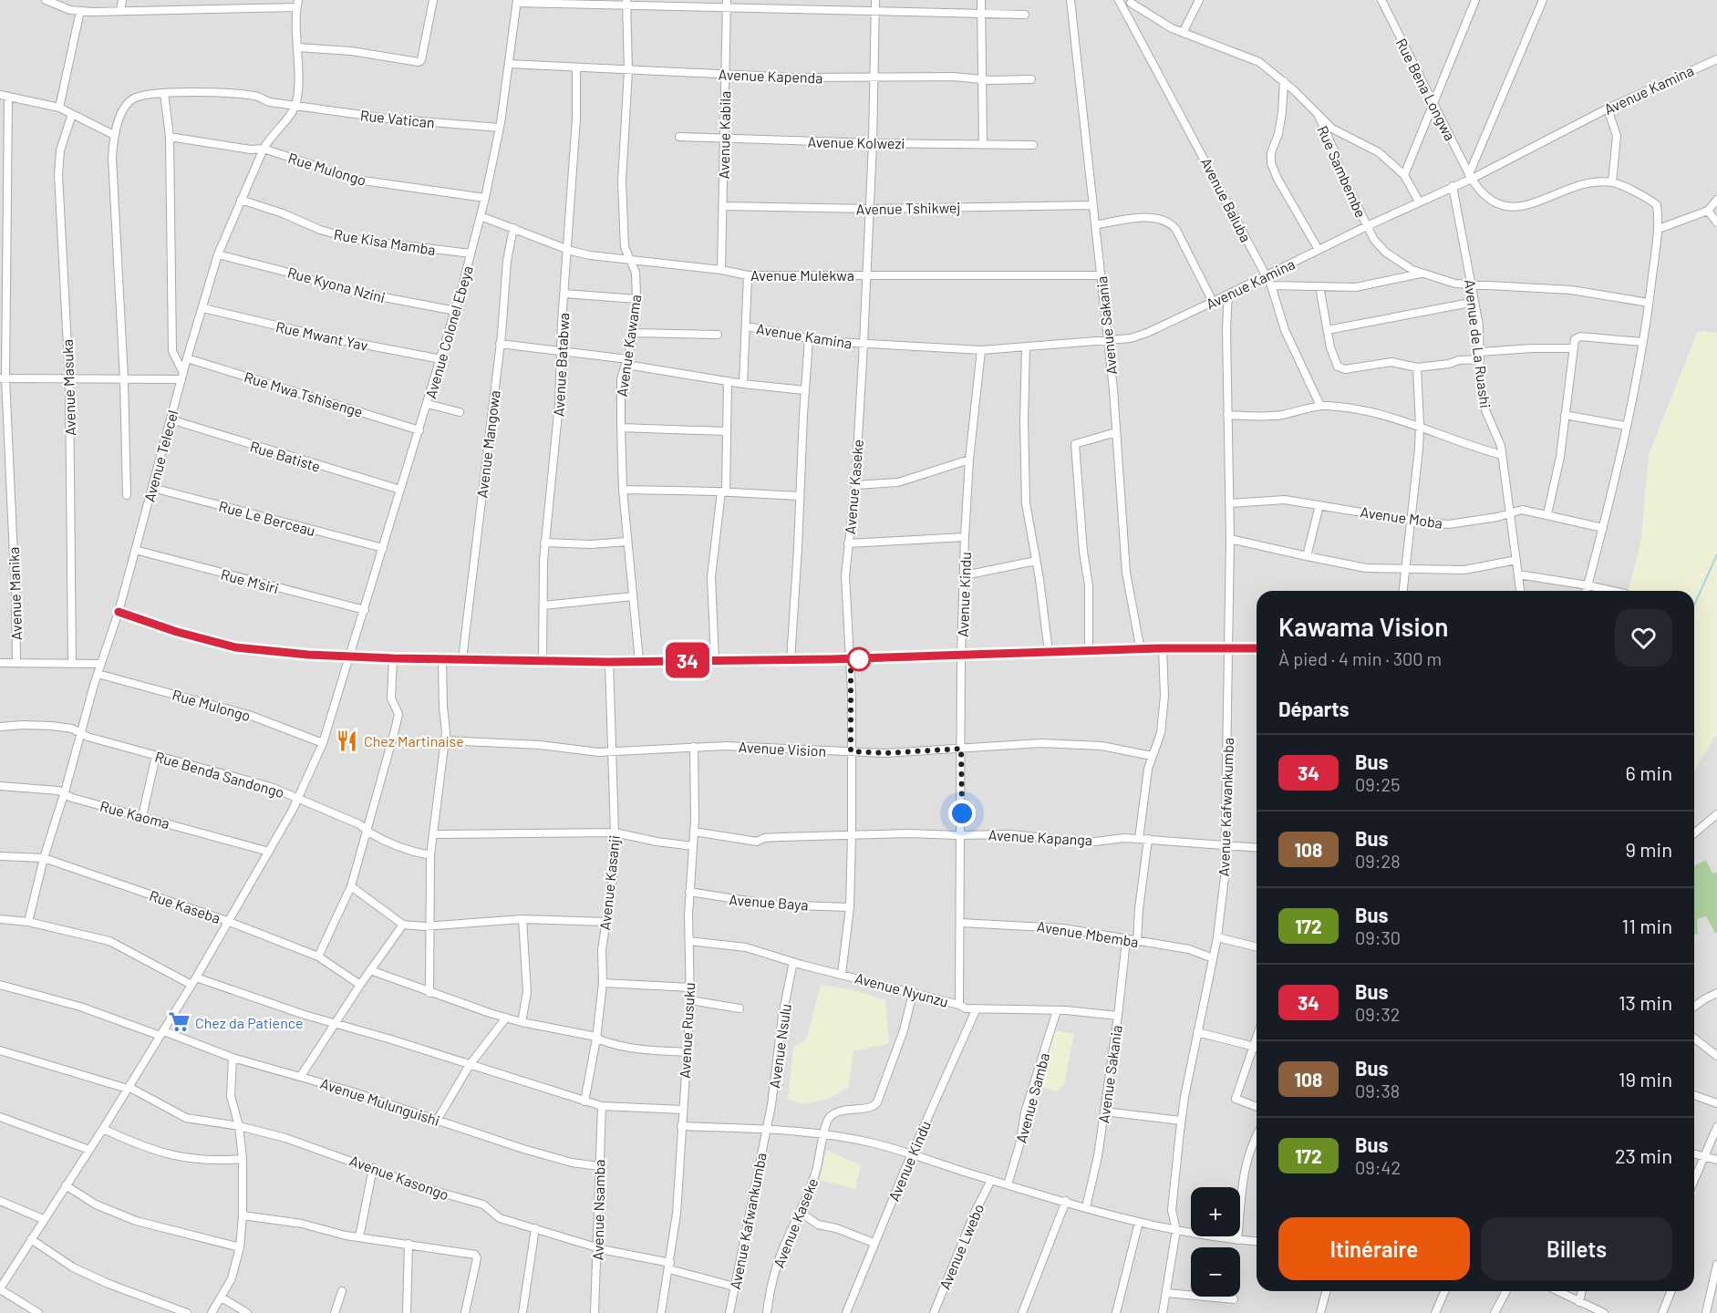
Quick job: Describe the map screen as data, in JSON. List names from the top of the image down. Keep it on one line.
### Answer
{"streets":{"street":["Avenue Kapenda","Rue Bena Longwa","Avenue Kamina","Rue Vatican","Avenue Kabila","Avenue Kolwezi","Rue Mulongo","Rue Sambembe","Avenue Baluba","Avenue Tshikwej","Rue Kisa Mamba","Avenue Mulekwa","Rue Kyona Nzini","Avenue Sakania","Avenue Colonel Ebeya","Rue Mwant Yav","Avenue de La Ruashi","Avenue Kawama","Avenue Batabwa","Avenue Masuka","Rue Mwa Tshisenge","Avenue Mangowa","Avenue Telecel","Rue Batiste","Avenue Kaseke","Avenue Moba","Rue Le Berceau","Rue M'siri","Avenue Manika","Avenue Kindu","Avenue Vision","Rue Benda Sandongo","Avenue Kafwankumba","Rue Kaoma","Avenue Kapanga","Avenue Kasanji","Avenue Baya","Rue Kaseba","Avenue Mbemba","Avenue Nyunzu","Avenue Rusuku","Avenue Nsulu","Avenue Samba","Avenue Mulunguishi","Avenue Kasongo","Avenue Nsamba","Avenue Lwebo"]},"crossings":[["Avenue Kapenda","Avenue Kabila"],["Avenue Kapenda","Avenue Colonel Ebeya"],["Avenue Kapenda","Avenue Kawama"],["Avenue Kapenda","Avenue Batabwa"],["Avenue Kapenda","Avenue Kaseke"],["Rue Bena Longwa","Avenue Kamina"],["Avenue Kamina","Rue Sambembe"],["Avenue Kamina","Avenue Baluba"],["Avenue Kamina","Avenue Sakania"],["Avenue Kamina","Avenue de La Ruashi"],["Avenue Kamina","Avenue Kaseke"],["Avenue Kamina","Avenue Kindu"],["Avenue Kamina","Avenue Kafwankumba"],["Rue Vatican","Avenue Colonel Ebeya"],["Rue Vatican","Avenue Telecel"],["Avenue Kabila","Avenue Kolwezi"],["Avenue Kabila","Avenue Tshikwej"],["Avenue Kabila","Avenue Mulekwa"],["Avenue Kolwezi","Avenue Kaseke"],["Rue Mulongo","Avenue Colonel Ebeya"],["Rue Mulongo","Avenue Telecel"],["Avenue Tshikwej","Avenue Sakania"],["Avenue Tshikwej","Avenue Kaseke"],["Rue Kisa Mamba","Avenue Colonel Ebeya"],["Rue Kisa Mamba","Avenue Telecel"],["Avenue Mulekwa","Avenue Sakania"],["Avenue Mulekwa","Avenue Colonel Ebeya"],["Avenue Mulekwa","Avenue Kawama"],["Avenue Mulekwa","Avenue Batabwa"],["Avenue Mulekwa","Avenue Mangowa"],["Avenue Mulekwa","Avenue Kaseke"],["Rue Kyona Nzini","Avenue Colonel Ebeya"],["Rue Kyona Nzini","Avenue Telecel"],["Avenue Sakania","Avenue Mbemba"],["Avenue Sakania","Avenue Nyunzu"],["Avenue Colonel Ebeya","Rue Mwant Yav"],["Avenue Colonel Ebeya","Rue Mwa Tshisenge"],["Avenue Colonel Ebeya","Rue Batiste"],["Avenue Colonel Ebeya","Rue Le Berceau"],["Avenue Colonel Ebeya","Rue M'siri"],["Avenue Colonel Ebeya","Rue Benda Sandongo"],["Avenue Colonel Ebeya","Rue Kaoma"],["Avenue Colonel Ebeya","Rue Kaseba"],["Avenue Colonel Ebeya","Avenue Mulunguishi"],["Avenue Colonel Ebeya","Avenue Kasongo"],["Rue Mwant Yav","Avenue Telecel"],["Avenue de La Ruashi","Avenue Moba"],["Rue Mwa Tshisenge","Avenue Telecel"],["Avenue Telecel","Rue Batiste"],["Avenue Telecel","Rue Le Berceau"],["Avenue Telecel","Rue M'siri"],["Avenue Telecel","Rue Benda Sandongo"],["Avenue Telecel","Rue Kaoma"],["Avenue Telecel","Rue Kaseba"],["Avenue Kaseke","Avenue Vision"],["Avenue Kaseke","Avenue Kapanga"],["Avenue Kaseke","Avenue Baya"],["Avenue Kaseke","Avenue Nyunzu"],["Avenue Moba","Avenue Kafwankumba"],["Avenue Kindu","Avenue Vision"],["Avenue Kindu","Avenue Kapanga"],["Avenue Kindu","Avenue Mbemba"],["Avenue Kindu","Avenue Nyunzu"],["Avenue Vision","Avenue Kasanji"],["Avenue Vision","Avenue Rusuku"],["Avenue Kafwankumba","Avenue Kapanga"],["Avenue Kafwankumba","Avenue Mbemba"],["Avenue Kafwankumba","Avenue Nsulu"],["Avenue Kafwankumba","Avenue Kasongo"],["Avenue Kapanga","Avenue Rusuku"],["Avenue Baya","Avenue Rusuku"],["Avenue Nyunzu","Avenue Rusuku"],["Avenue Nyunzu","Avenue Nsulu"],["Avenue Nyunzu","Avenue Samba"],["Avenue Rusuku","Avenue Kasongo"],["Avenue Mulunguishi","Avenue Nsamba"],["Avenue Kasongo","Avenue Nsamba"]],"places":{"restaurant":["Chez Martinaise"],"supermarket":["Chez da Patience"]},"lines":["bus line 34"],"page":{"on_map":"34","heading":[["Kawama Vision","À pied · 4 min · 300 m"],"Départs"],"list":[{"mark":"34","name":"Bus","note":"09:25","value":"6 min"},{"mark":"108","name":"Bus","note":"09:28","value":"9 min"},{"mark":"172","name":"Bus","note":"09:30","value":"11 min"},{"mark":"34","name":"Bus","note":"09:32","value":"13 min"},{"mark":"108","name":"Bus","note":"09:38","value":"19 min"},{"mark":"172","name":"Bus","note":"09:42","value":"23 min"}],"map_buttons":["+","−"],"buttons":["Itinéraire","Billets"]}}
